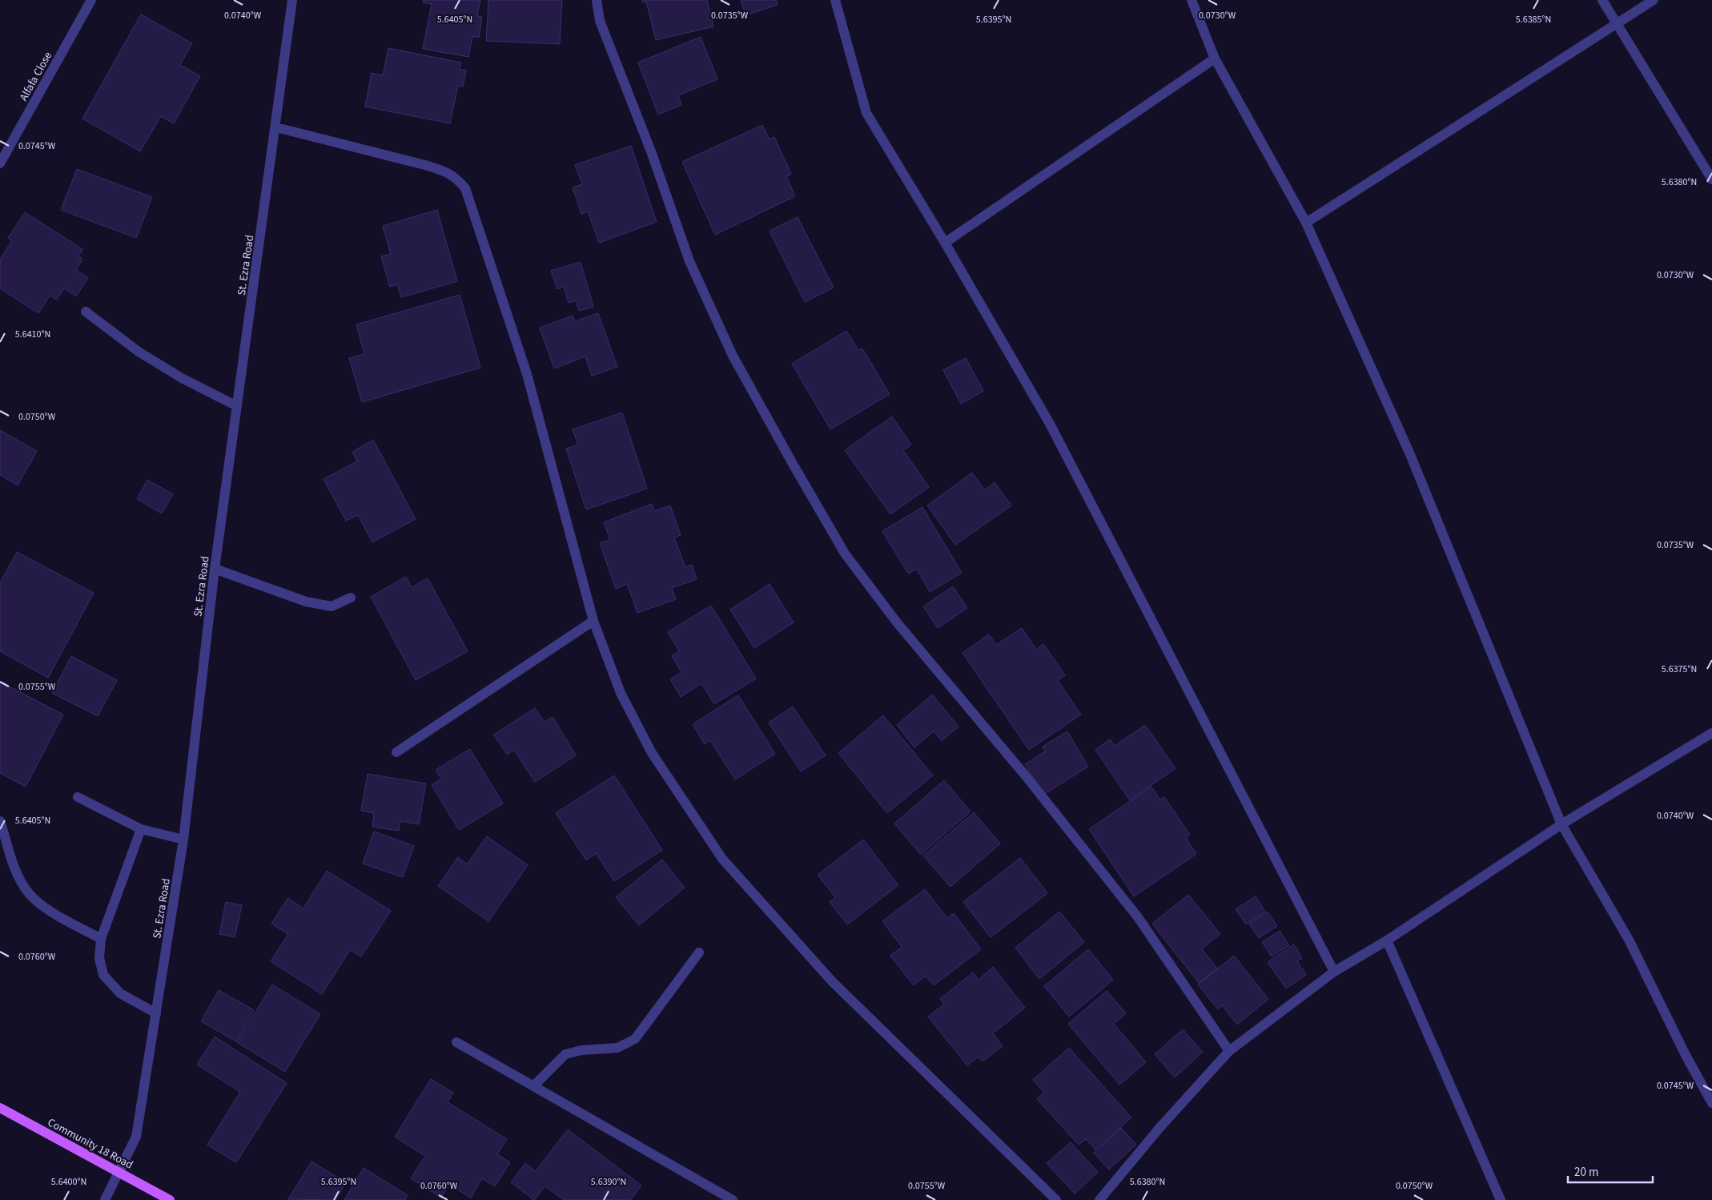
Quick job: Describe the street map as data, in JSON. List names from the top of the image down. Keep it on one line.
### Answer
{"streets":{"main road":["Community 18 Road"],"street":["Alfafa Close","St. Ezra Road"]},"crossings":[["St. Ezra Road","Community 18 Road"]],"scale_bar":"20 m","coordinates":["0.0740°W","0.0735°W","0.0730°W","5.6405°N","5.6395°N","5.6385°N","0.0745°W","5.6380°N","5.6410°N","0.0750°W","5.6375°N","0.0755°W","0.0760°W","5.6400°N","5.6390°N"]}
